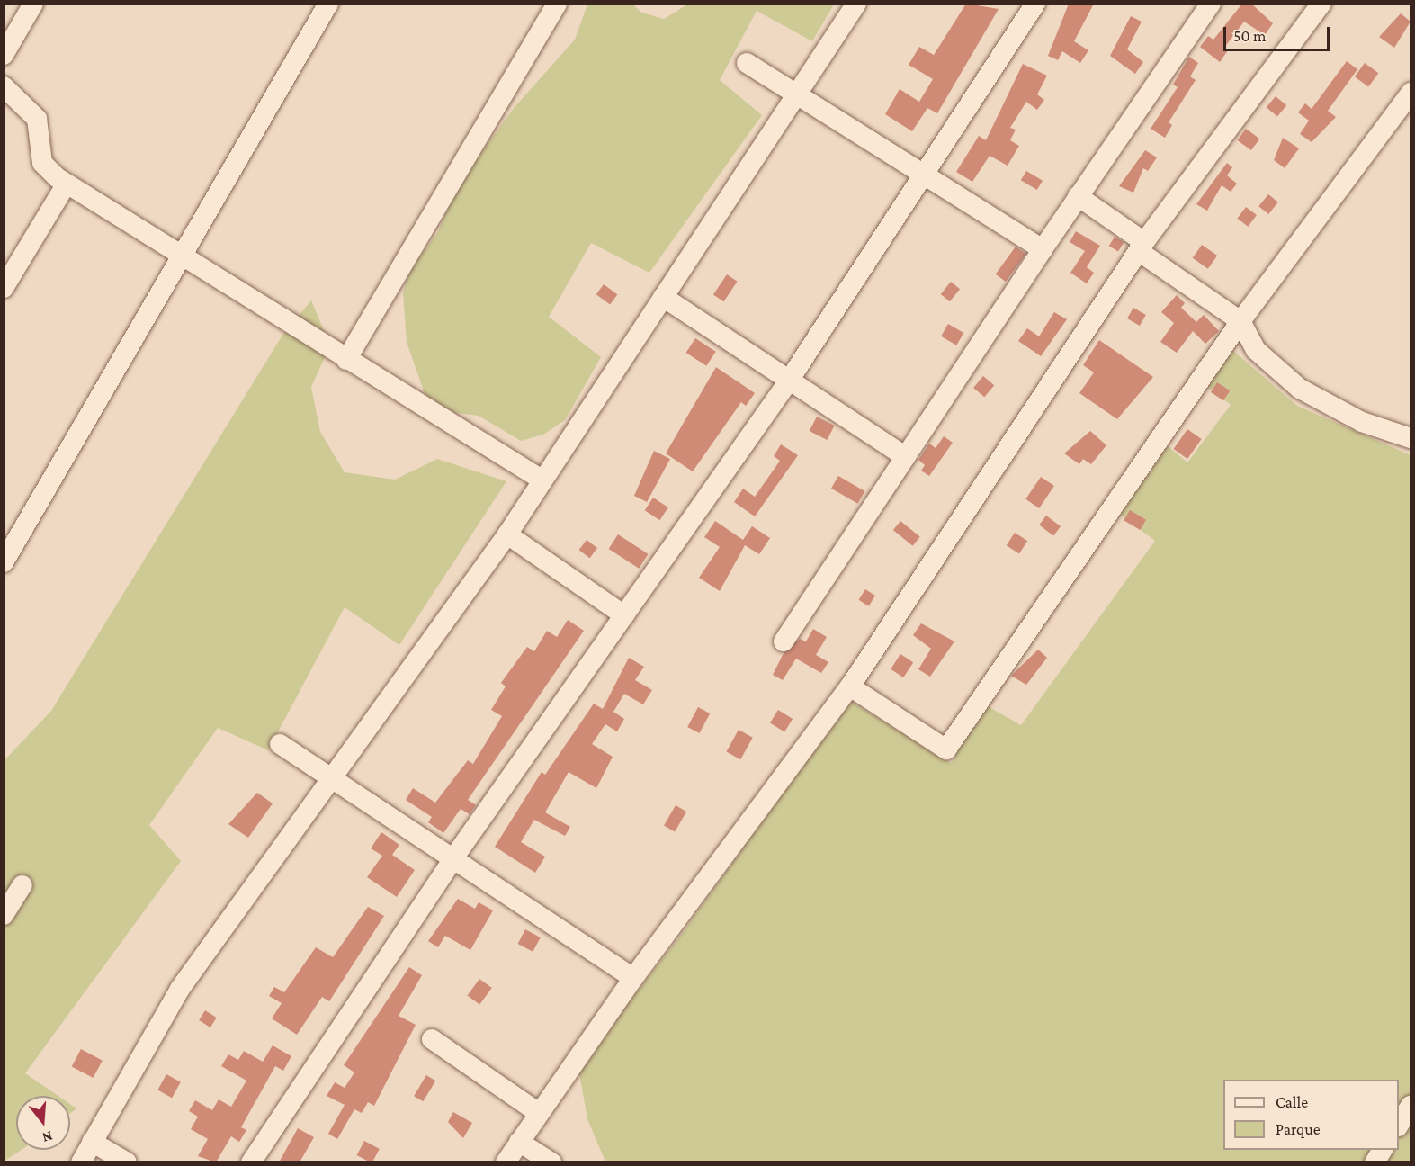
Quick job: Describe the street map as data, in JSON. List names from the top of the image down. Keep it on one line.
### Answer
{"legend":["Calle","Parque"],"scale_bar":"50 m","north":"bottom"}
